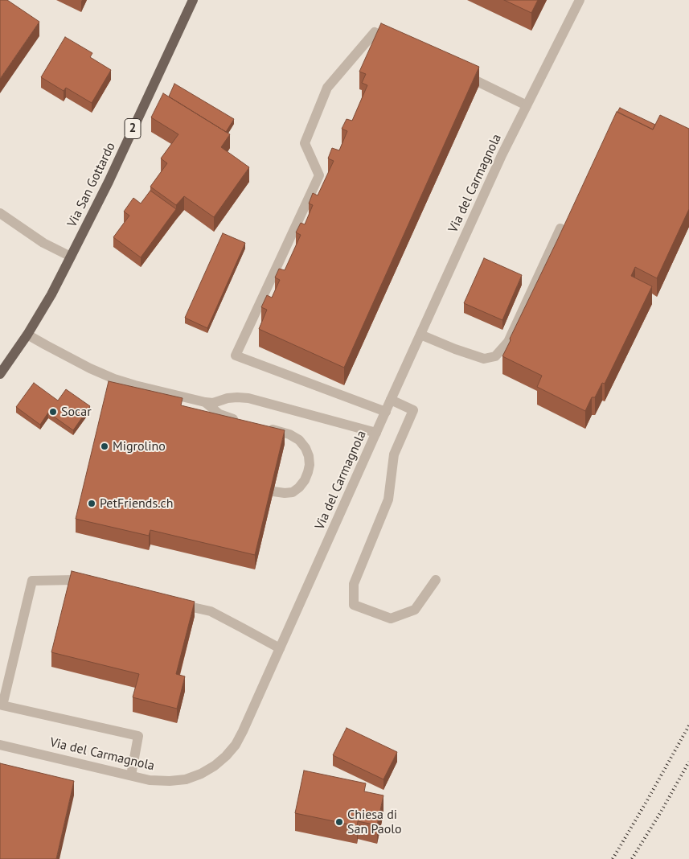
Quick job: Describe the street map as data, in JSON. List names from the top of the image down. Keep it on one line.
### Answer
{"streets":{"main road":["2","Via San Gottardo"],"street":["Via del Carmagnola"]},"places":["Socar","Migrolino","PetFriends.ch","Chiesa di San Paolo"]}
